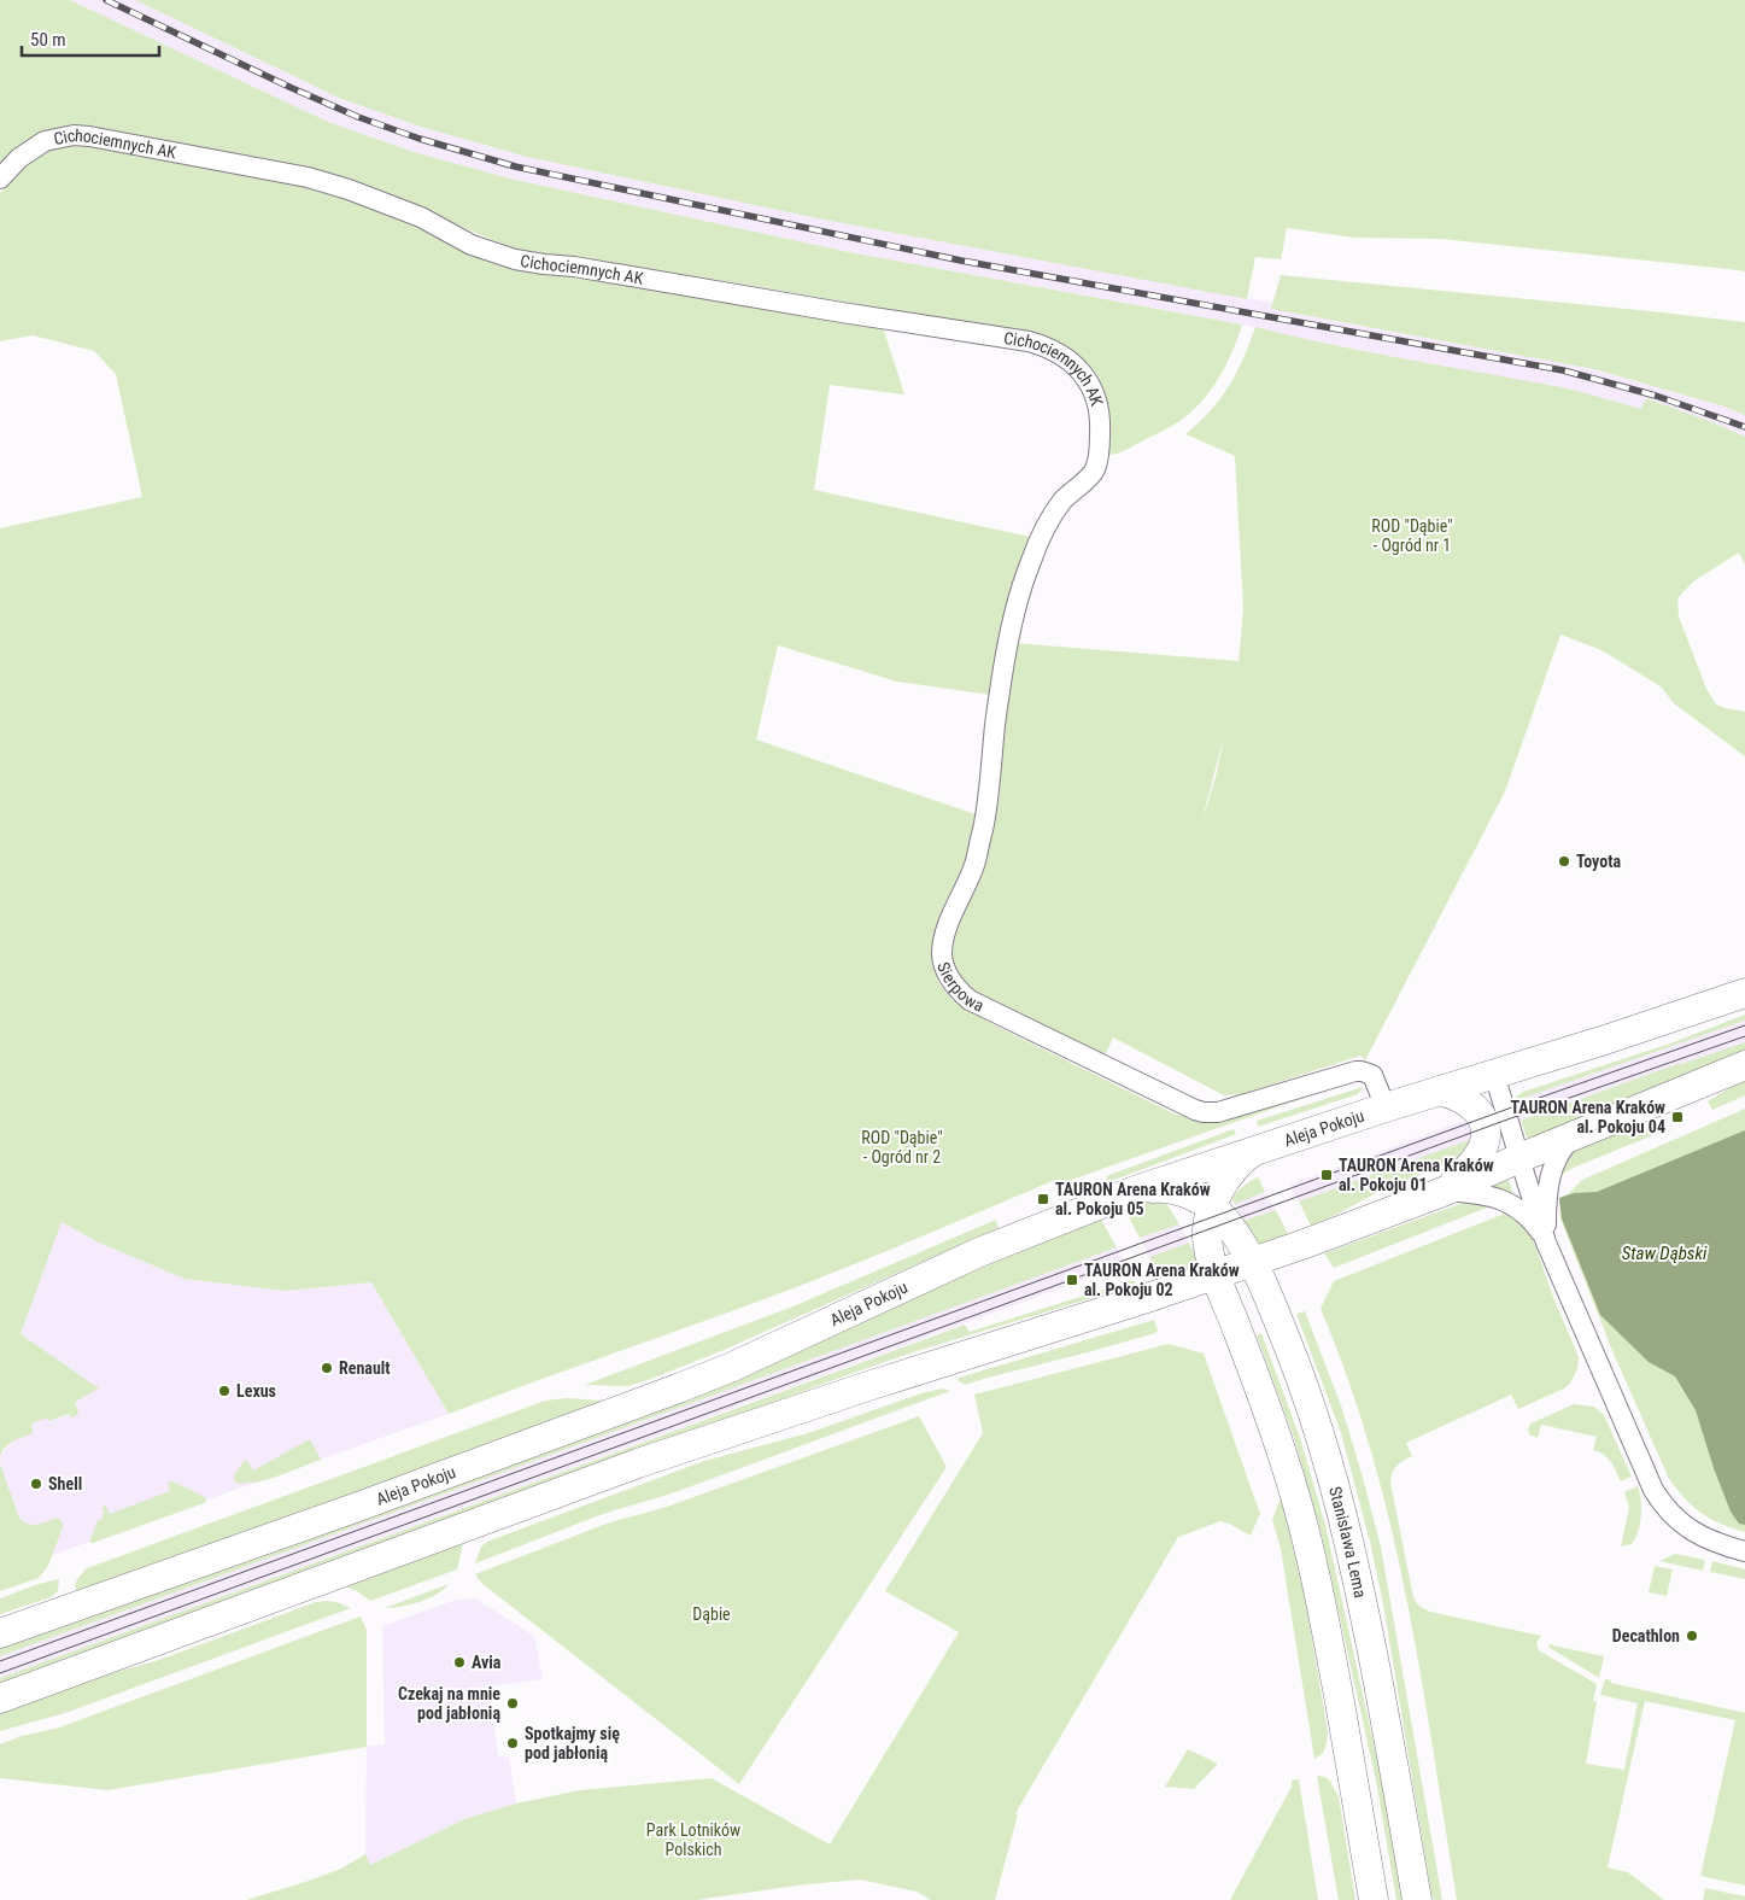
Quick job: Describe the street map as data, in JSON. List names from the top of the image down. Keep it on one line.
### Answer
{"streets":{"main road":["Aleja Pokoju","Stanisława Lema"],"street":["Cichociemnych AK","Sierpowa"]},"crossings":[["Cichociemnych AK","Sierpowa"],["Sierpowa","Aleja Pokoju"],["Aleja Pokoju","Stanisława Lema"]],"water":["Staw Dąbski"],"parks":["ROD \"Dąbie\" - Ogród nr 1","ROD \"Dąbie\" - Ogród nr 2","Dąbie","Park Lotników Polskich"],"places":{"other":["Toyota","Renault","Lexus","Shell","Decathlon","Avia","Czekaj na mnie pod jabłonią","Spotkajmy się pod jabłonią"],"transit":["TAURON Arena Kraków al. Pokoju 04","TAURON Arena Kraków al. Pokoju 01","TAURON Arena Kraków al. Pokoju 05","TAURON Arena Kraków al. Pokoju 02"]},"scale_bar":"50 m"}
